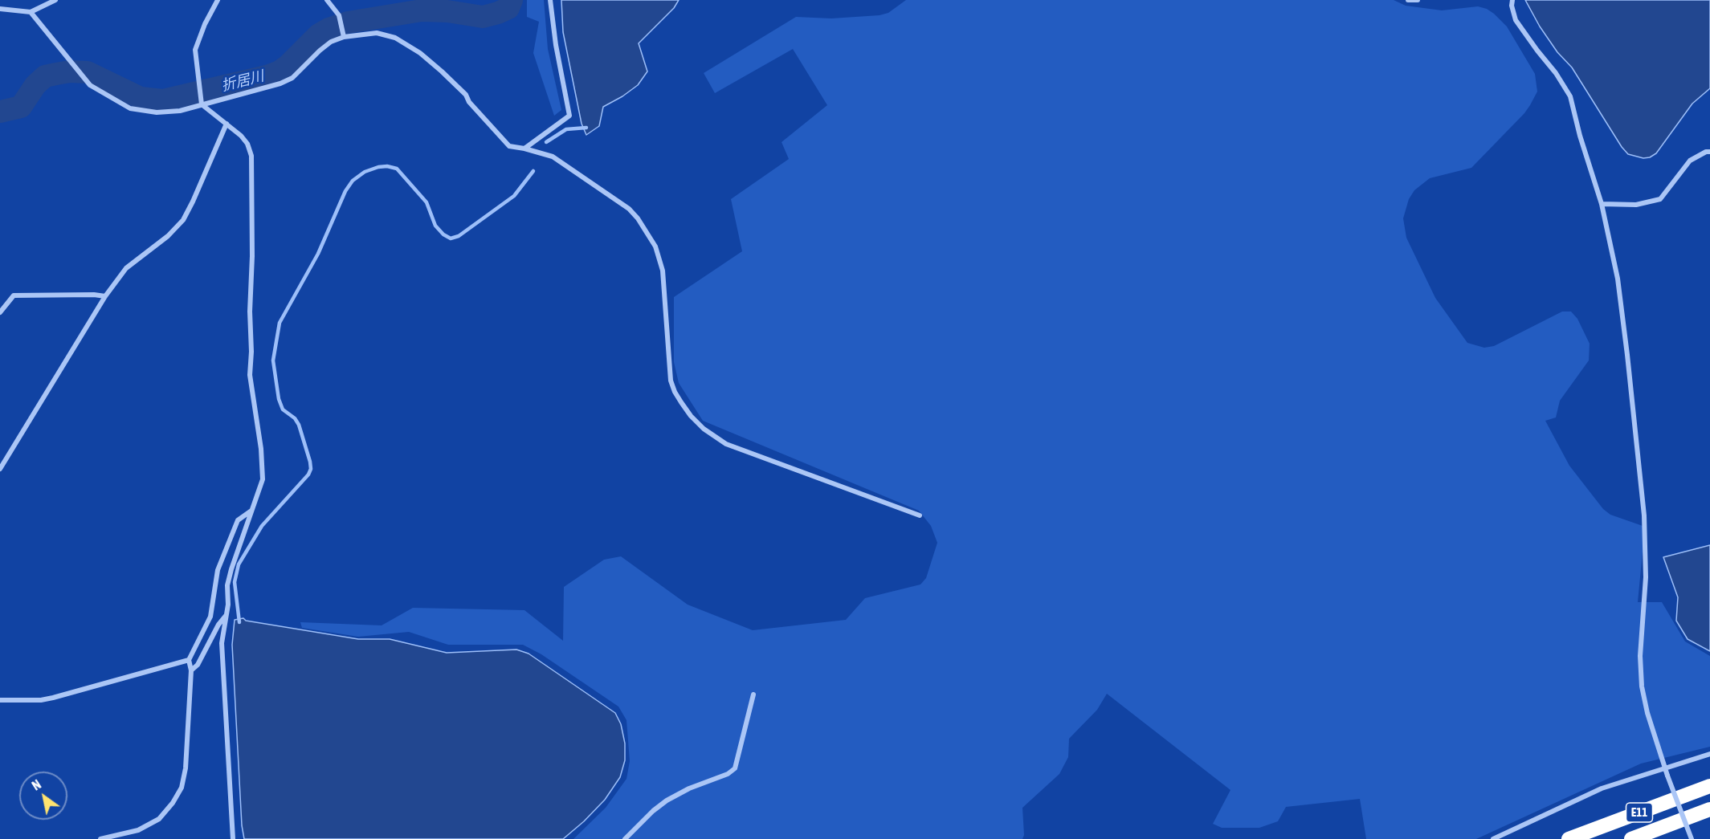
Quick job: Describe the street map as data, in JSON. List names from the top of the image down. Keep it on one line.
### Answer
{"streets":{"highway":["E11"]},"water":["折居川"],"north":"top left"}
